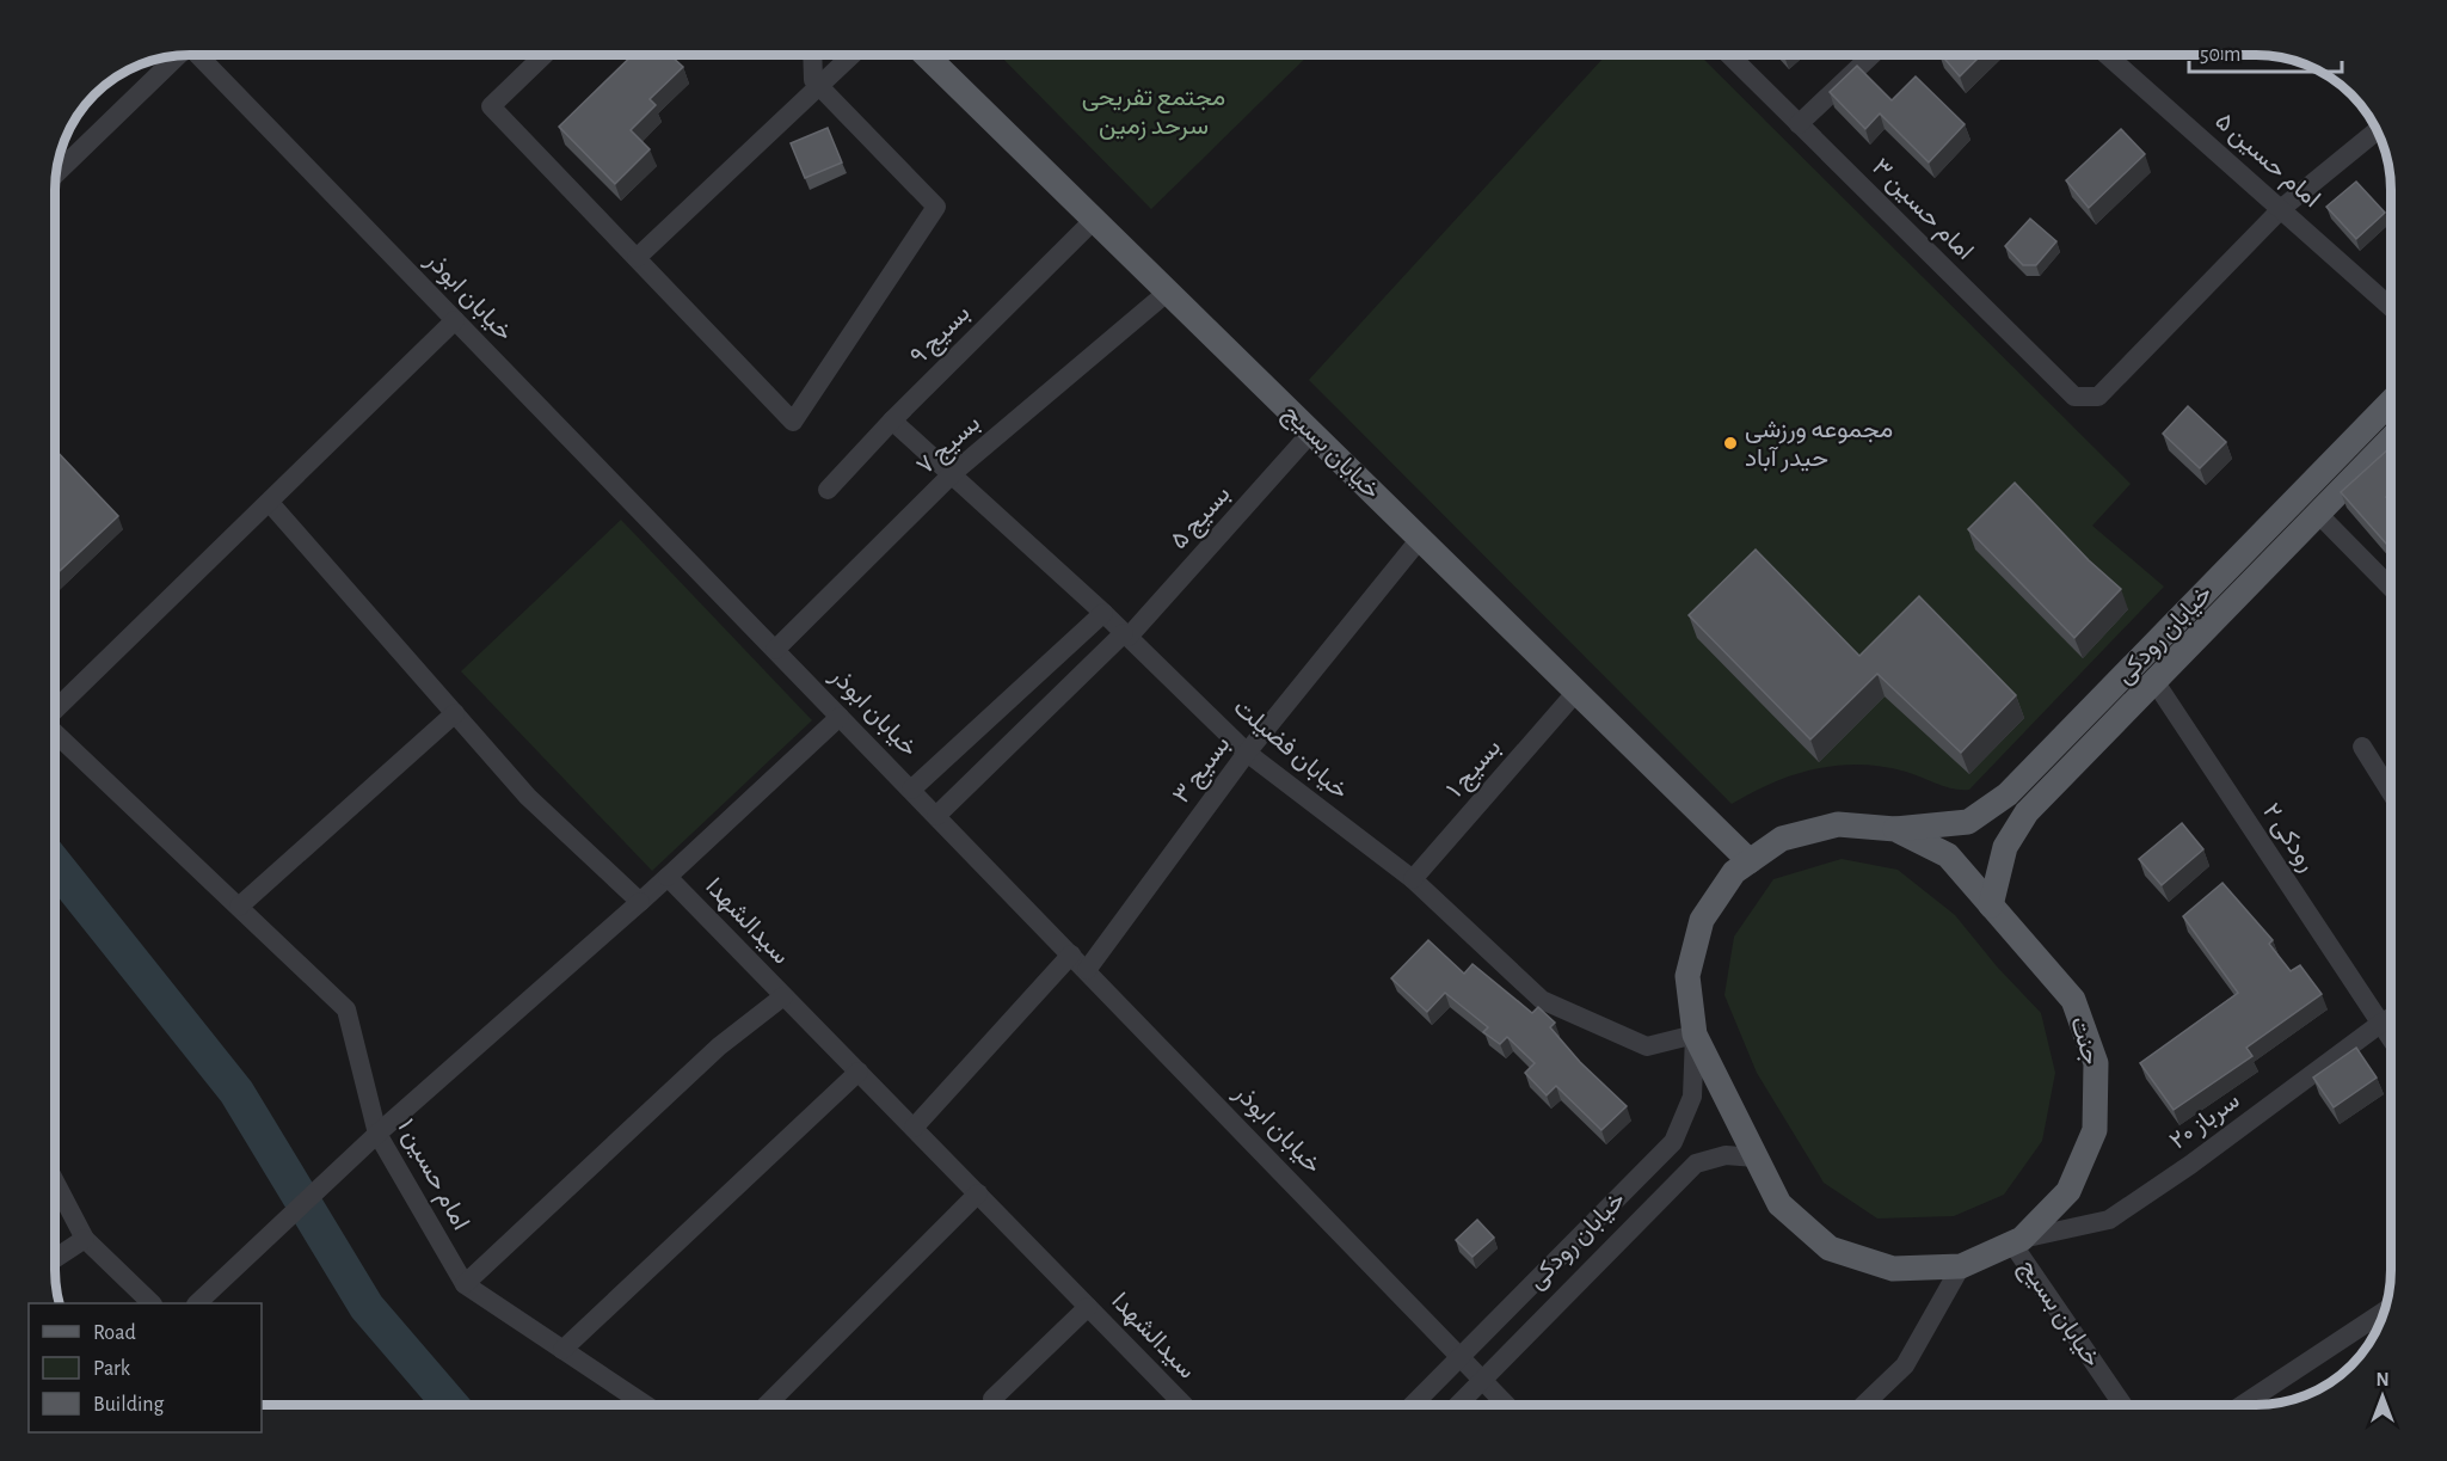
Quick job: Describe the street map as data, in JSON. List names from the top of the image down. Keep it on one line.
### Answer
{"streets":{"main road":["خیابان بسیج","خیابان رودکی","جنت"],"street":["امام حسین ۵","امام حسین ۳","خیابان ابوذر","بسیج ۹","بسیج ۷","بسیج ۵","خیابان فضیلت","بسیج ۱","بسیج ۳","رودکی ۲","سیدالشهدا","سرباز ۲۰","امام حسین ۱"]},"crossings":[["امام حسین ۵","امام حسین ۳"],["خیابان ابوذر","بسیج ۷"],["خیابان ابوذر","بسیج ۵"],["خیابان ابوذر","خیابان رودکی"],["خیابان ابوذر","بسیج ۳"],["بسیج ۹","خیابان بسیج"],["بسیج ۹","خیابان فضیلت"],["بسیج ۷","خیابان بسیج"],["بسیج ۷","خیابان فضیلت"],["خیابان بسیج","بسیج ۵"],["خیابان بسیج","بسیج ۱"],["خیابان بسیج","بسیج ۳"],["خیابان بسیج","جنت"],["خیابان بسیج","سرباز ۲۰"],["بسیج ۵","خیابان فضیلت"],["خیابان رودکی","خیابان فضیلت"],["خیابان رودکی","رودکی ۲"],["خیابان رودکی","جنت"],["خیابان فضیلت","بسیج ۱"],["خیابان فضیلت","بسیج ۳"],["خیابان فضیلت","جنت"],["رودکی ۲","سرباز ۲۰"],["سیدالشهدا","امام حسین ۱"],["جنت","سرباز ۲۰"]],"parks":["مجتمع تفریحی سرحد زمین"],"places":["مجموعه ورزشی حیدر آباد"],"legend":["Road","Park","Building"],"scale_bar":"50 m","north":"top"}
